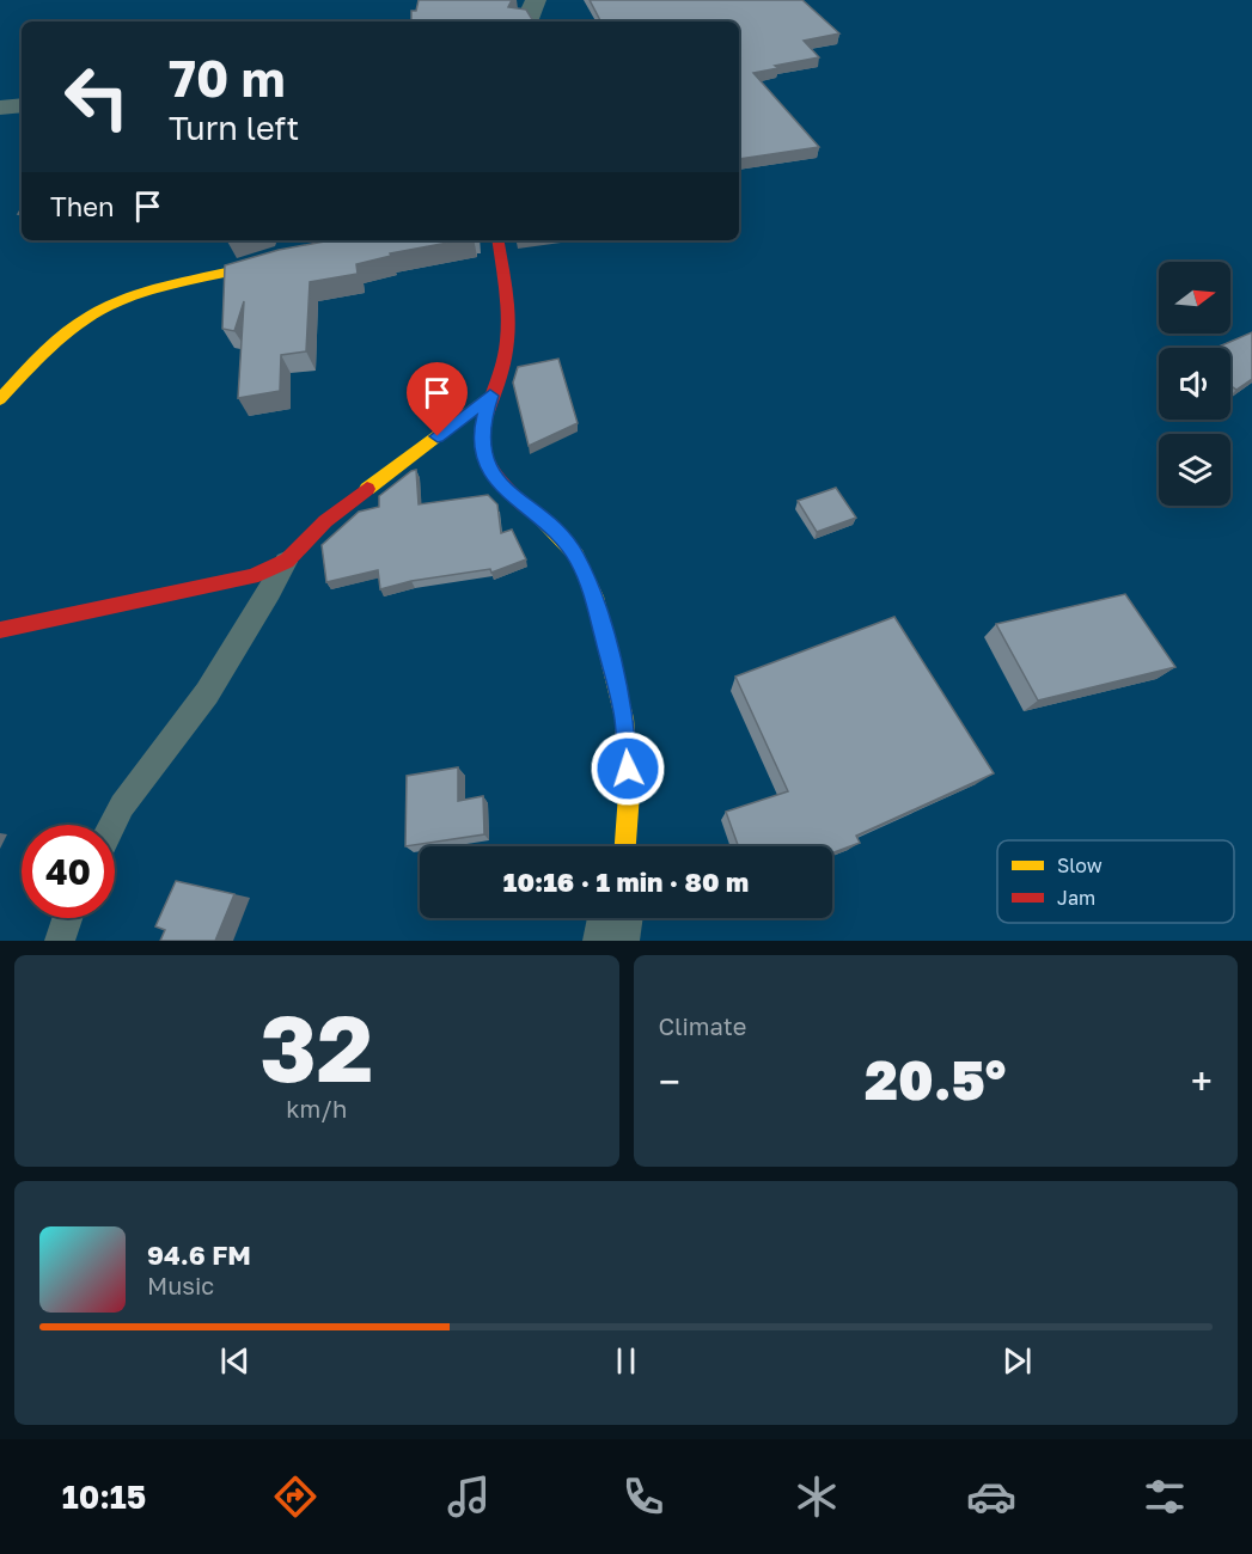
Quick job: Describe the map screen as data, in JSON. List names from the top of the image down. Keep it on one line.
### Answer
{"legend":["Slow","Jam"],"north":"right","page":{"turn":["70 m","Turn left"],"then":"Then","limit":"40","trip":"10:16 · 1 min · 80 m","tile":[["32","km/h"],"Climate"],"heat":["−","20.5°","+"],"song":["94.6 FM","Music"],"tabs":"10:15"}}
